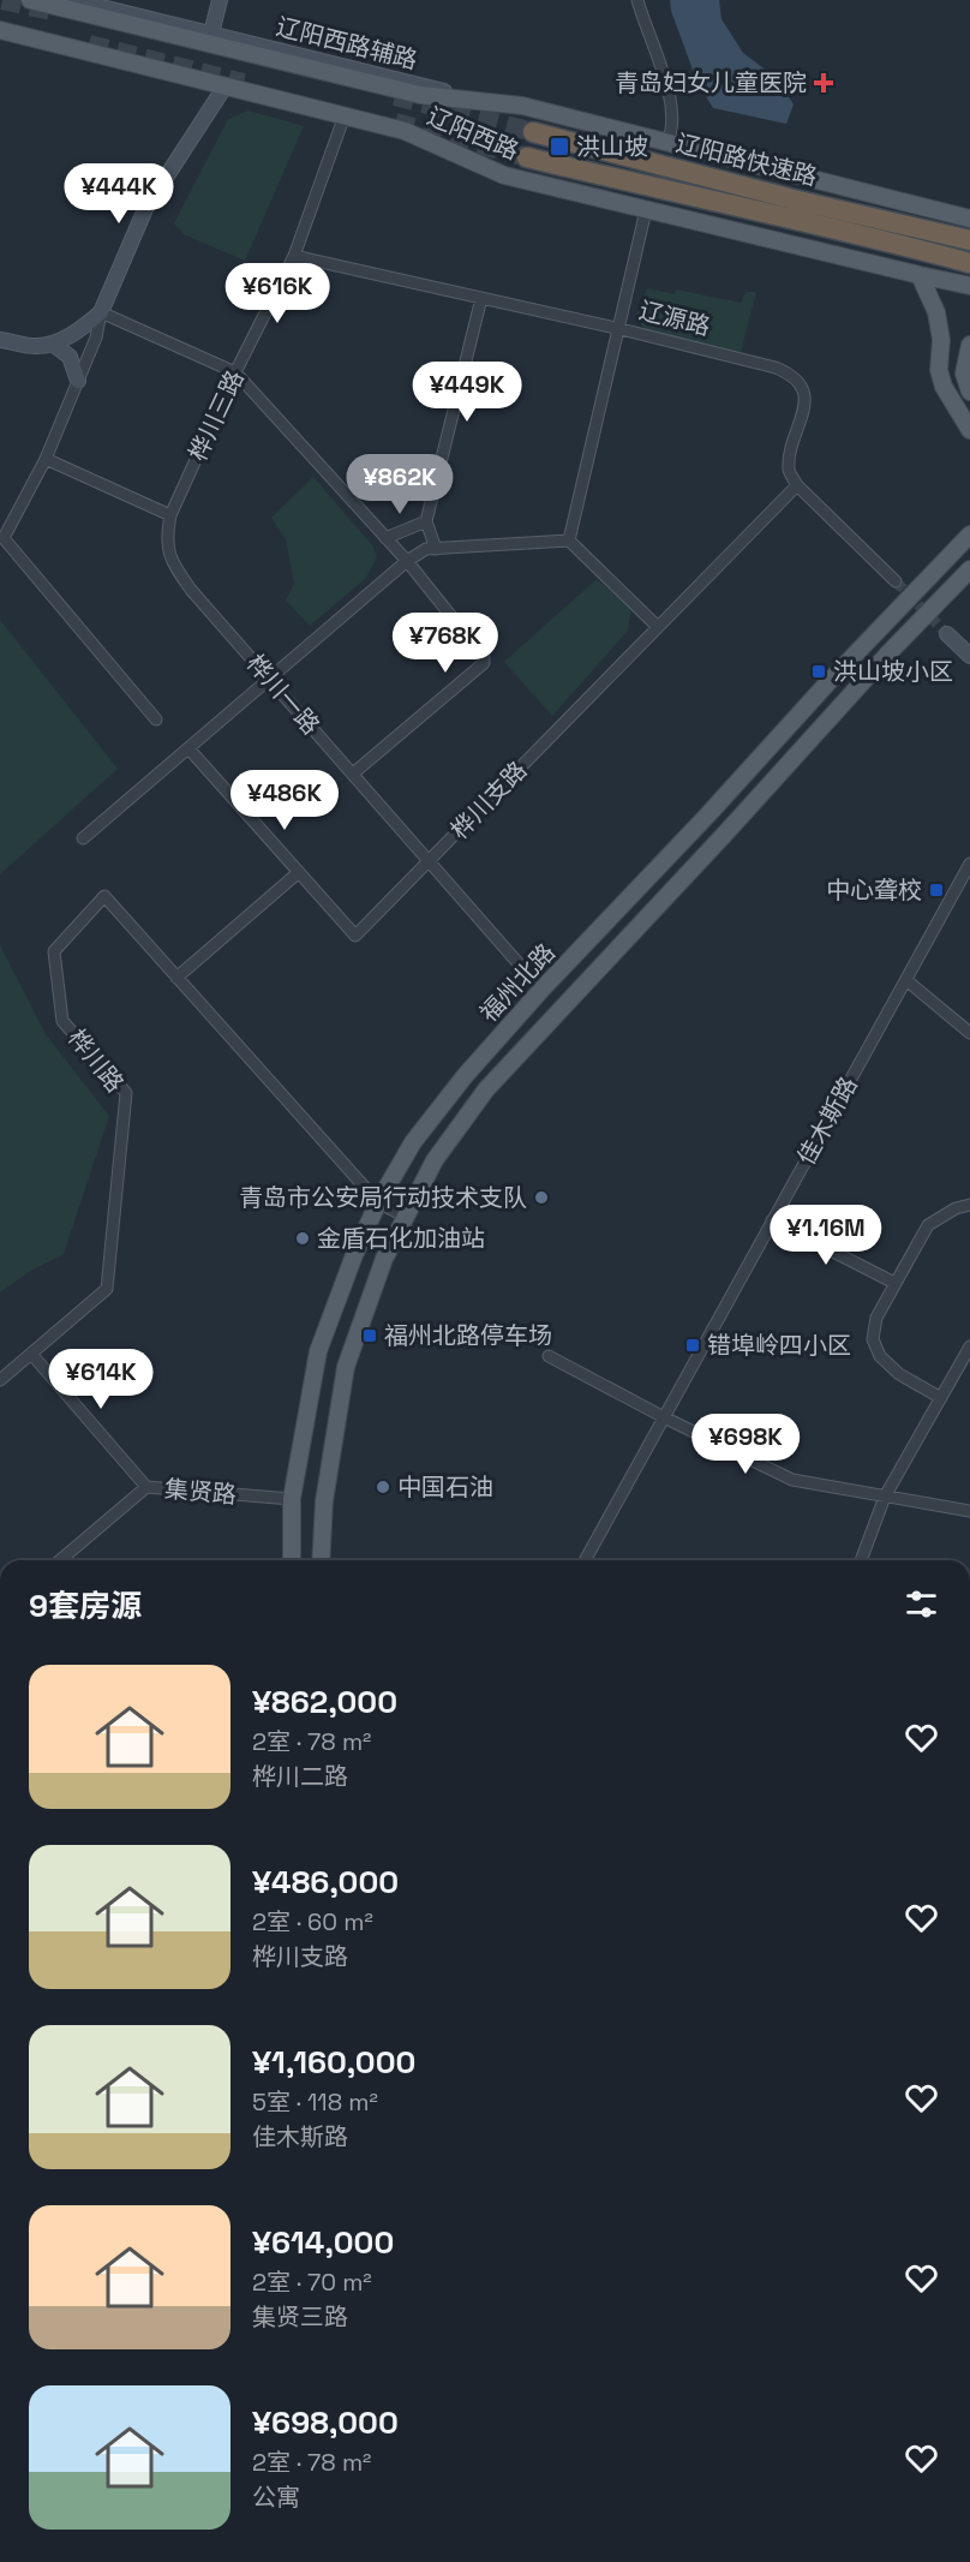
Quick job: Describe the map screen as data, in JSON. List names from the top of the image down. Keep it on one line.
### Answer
{"streets":{"highway":["辽阳路快速路"],"main road":["辽阳西路","福州北路"],"street":["辽源路","桦川三路","桦川一路","桦川支路","桦川路","佳木斯路","集贤路"]},"crossings":[["辽阳西路","桦川三路"],["辽源路","桦川三路"],["辽源路","桦川支路"],["桦川三路","桦川一路"],["桦川一路","桦川支路"],["桦川一路","福州北路"],["福州北路","桦川路"],["福州北路","集贤路"]],"places":{"health":["青岛妇女儿童医院"],"transit":["洪山坡","洪山坡小区","中心聋校","福州北路停车场","错埠岭四小区"],"other":["青岛市公安局行动技术支队","金盾石化加油站","中国石油"]},"page":{"price":["¥444K","¥616K","¥449K","¥862K","¥768K","¥486K","¥1.16M","¥614K","¥698K"],"heading":"9套房源","list":[{"name":"¥862,000","note":"2室 · 78 m² · 桦川二路"},{"name":"¥486,000","note":"2室 · 60 m² · 桦川支路"},{"name":"¥1,160,000","note":"5室 · 118 m² · 佳木斯路"},{"name":"¥614,000","note":"2室 · 70 m² · 集贤三路"},{"name":"¥698,000","note":"2室 · 78 m² · 公寓"}]}}
